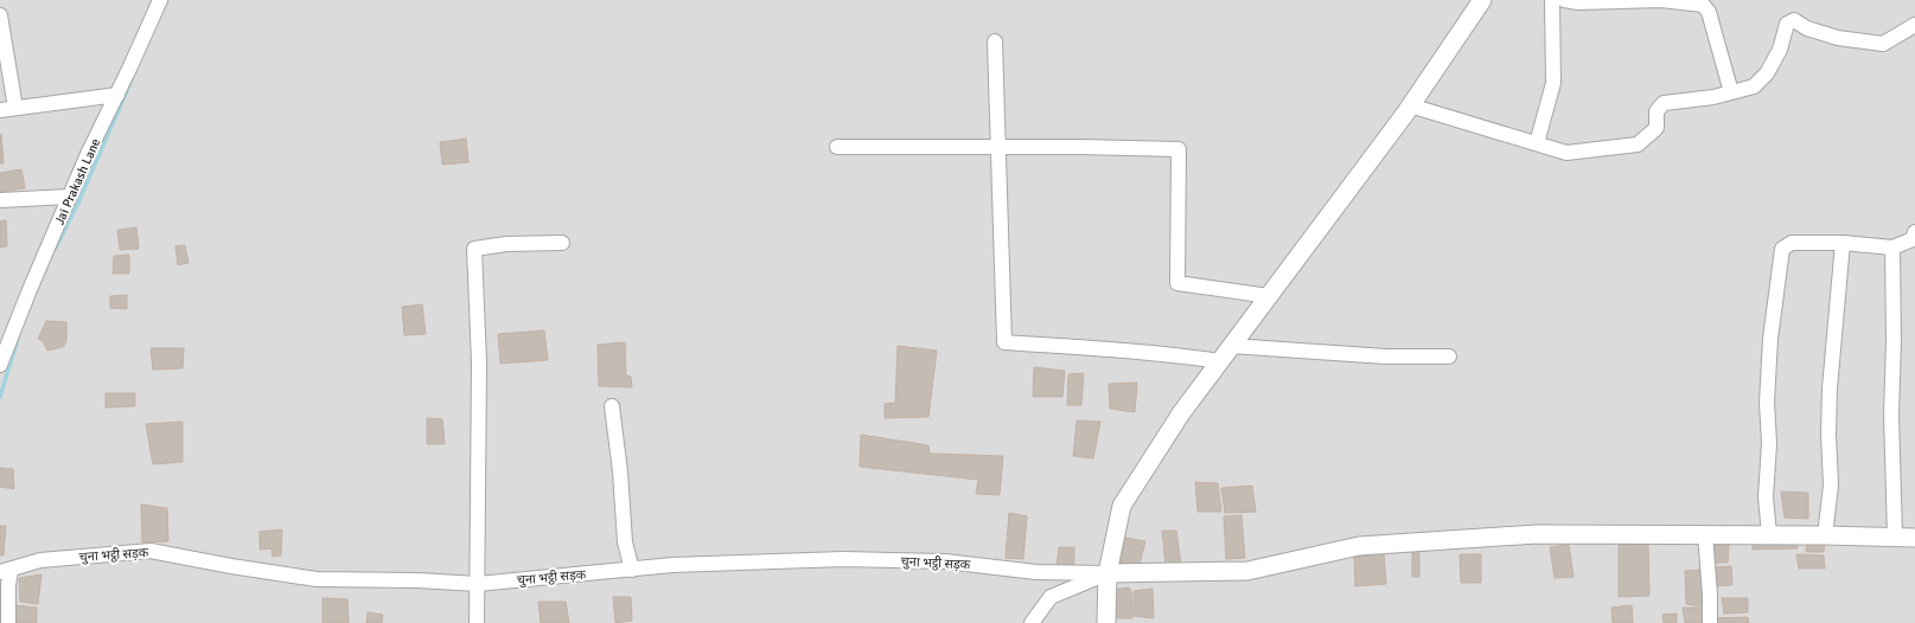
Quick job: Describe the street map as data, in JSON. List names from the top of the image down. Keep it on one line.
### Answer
{"streets":{"street":["Jai Prakash Lane","चुना भट्ठी सड़क"]}}
